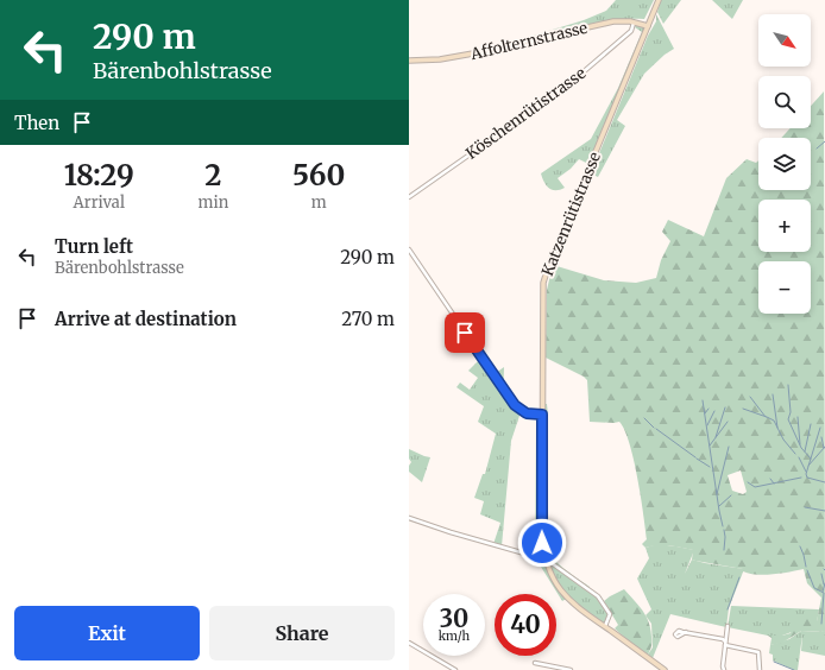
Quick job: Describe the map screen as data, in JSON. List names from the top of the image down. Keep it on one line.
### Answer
{"streets":{"street":["Affolternstrasse","Köschenrütistrasse","Katzenrütistrasse"]},"crossings":[["Affolternstrasse","Köschenrütistrasse"],["Affolternstrasse","Katzenrütistrasse"]],"north":"bottom right","page":{"turn":["290 m","Bärenbohlstrasse"],"map_buttons":["+","−"],"then":"Then","eta":["18:29","Arrival","2","min","560","m"],"list":[{"name":"Turn left","note":"Bärenbohlstrasse","value":"290 m"},{"name":"Arrive at destination","value":"270 m"}],"speed":"30 km/h","limit":"40","buttons":["Exit","Share"]}}
